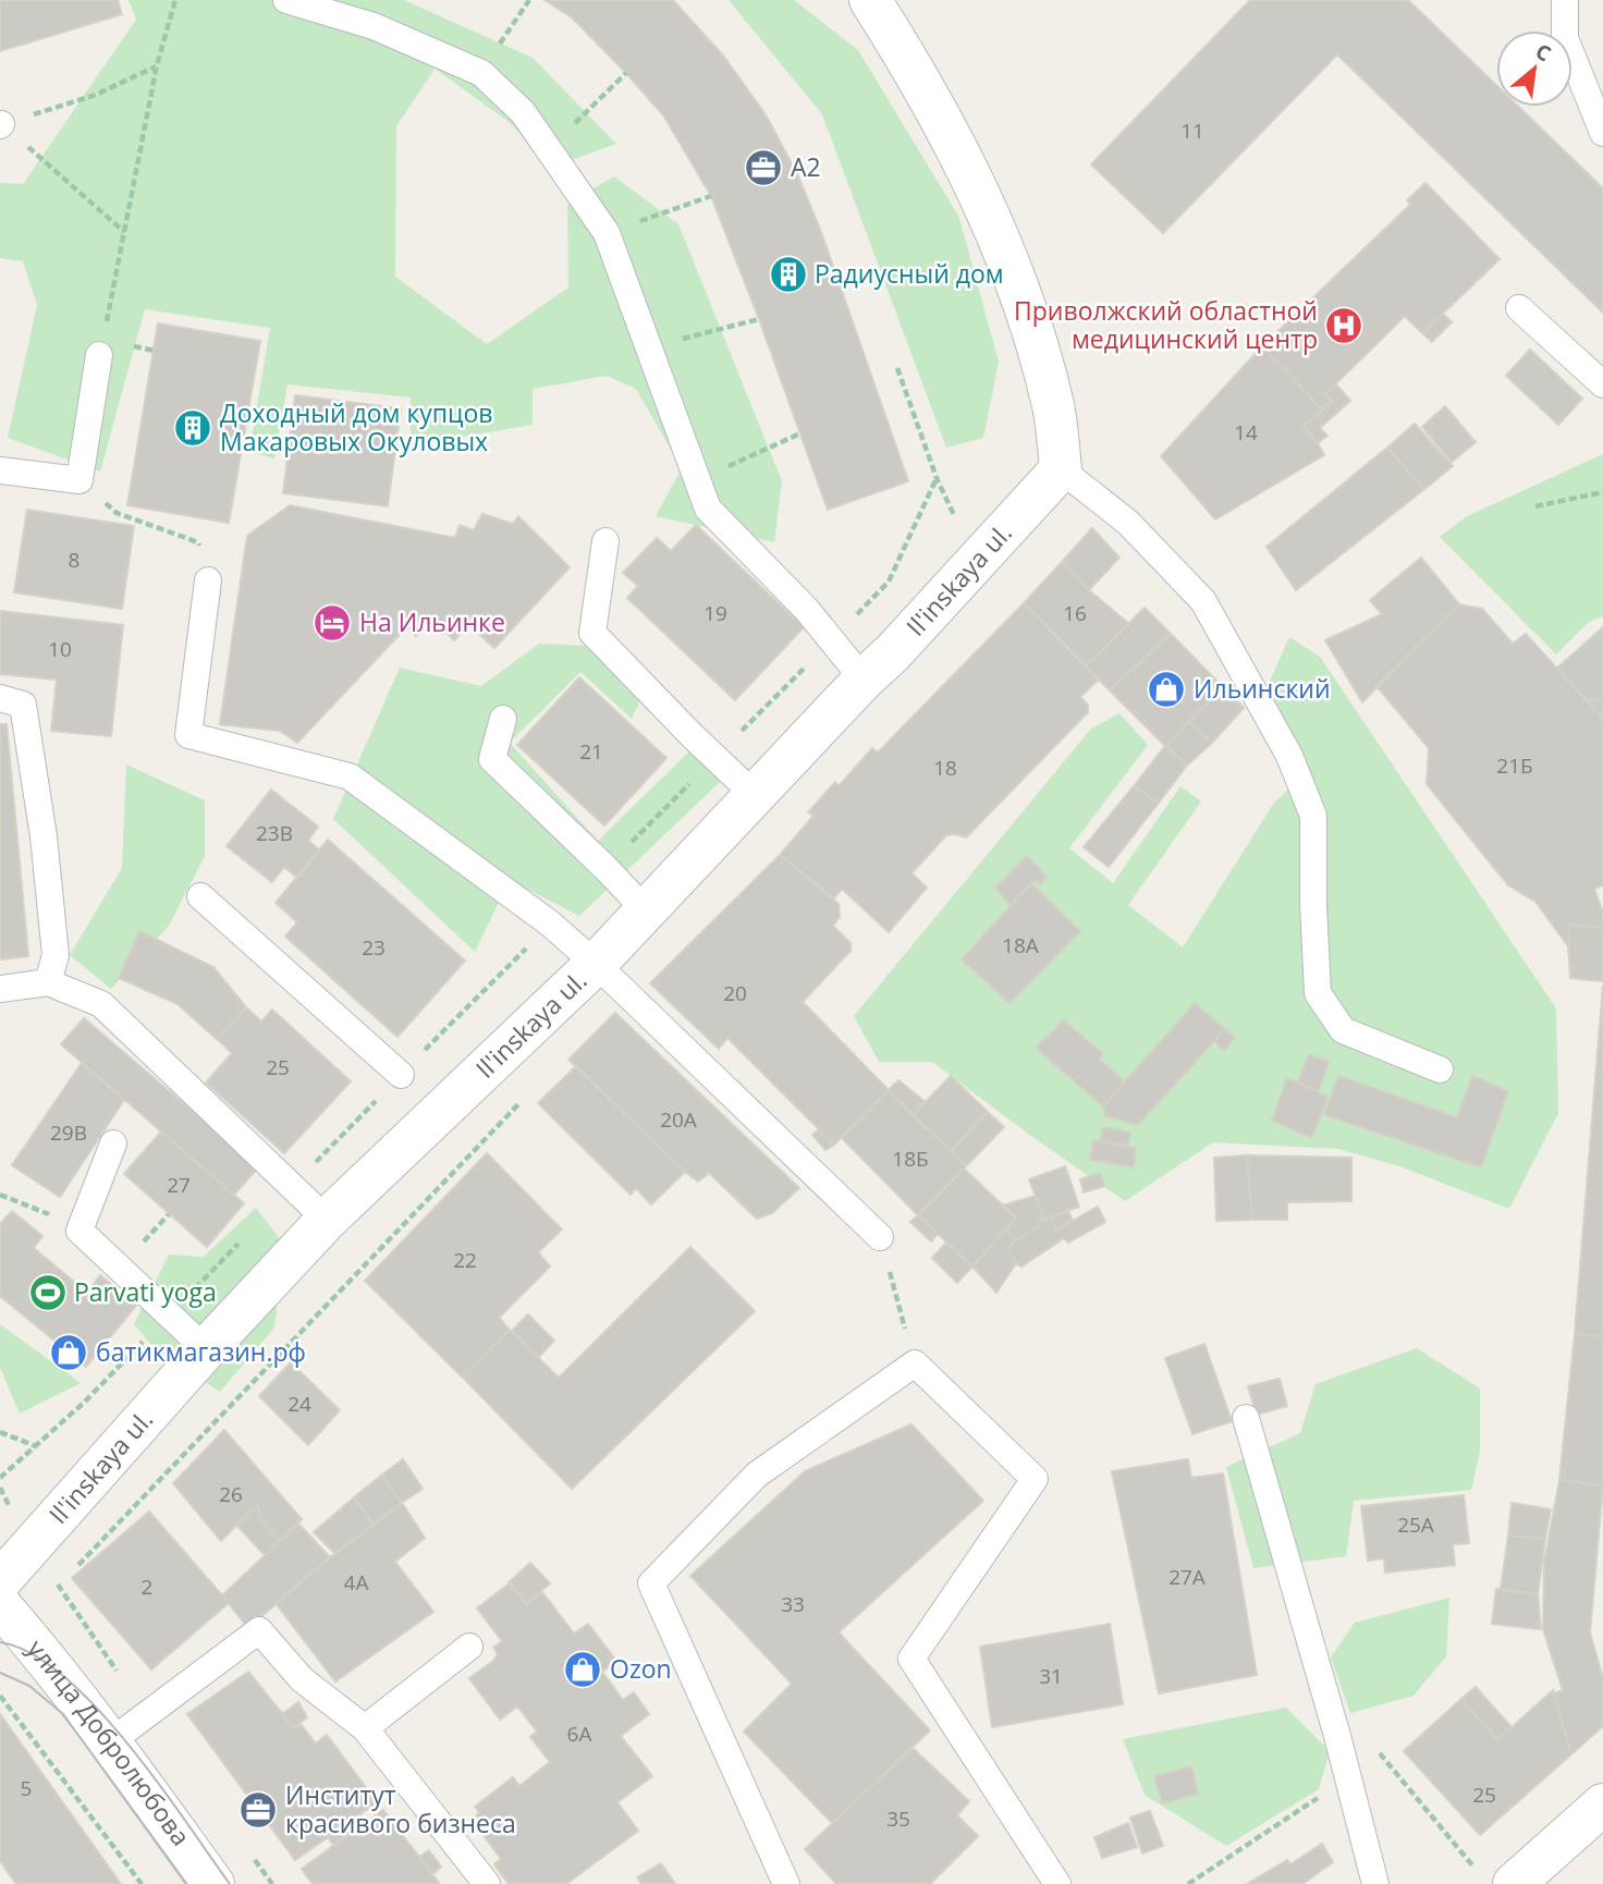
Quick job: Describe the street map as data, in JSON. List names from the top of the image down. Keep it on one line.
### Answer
{"streets":{"street":["Il'inskaya ul.","улица Добролюбова"]},"places":{"office":["А2","Институт красивого бизнеса"],"building":["Радиусный дом","Доходный дом купцов Макаровых Окуловых"],"hospital":["Приволжский областной медицинский центр"],"hotel":["На Ильинке"],"shop":["Ильинский","батикмагазин.рф","Ozon"],"sports":["Parvati yoga"]},"house_numbers":["11","14","8","19","16","10","21","21Б","18","23В","18А","23","20","25","20А","29В","18Б","27","22","24","26","25А","27А","4А","2","33","31","6А","5","25","35"],"north":"top right"}
